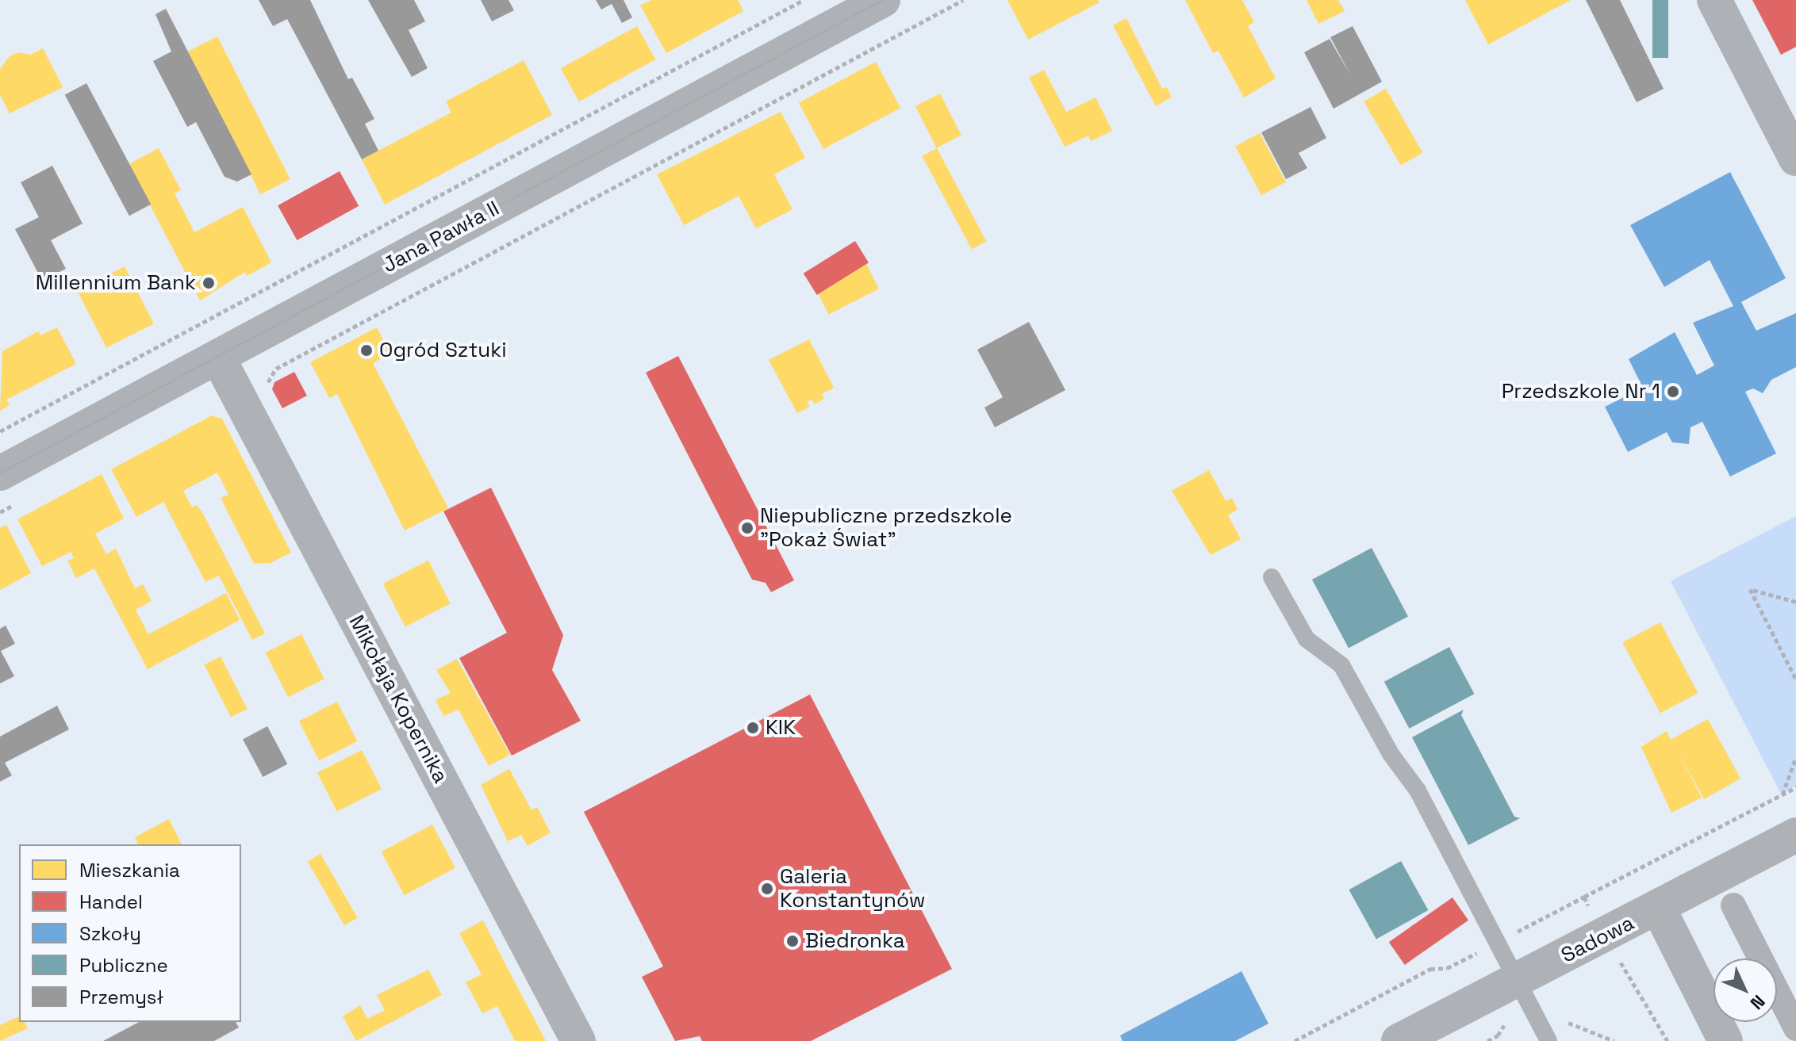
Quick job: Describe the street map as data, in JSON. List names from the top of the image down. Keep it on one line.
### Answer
{"streets":{"street":["Jana Pawła II","Mikołaja Kopernika","Sadowa"]},"crossings":[["Jana Pawła II","Mikołaja Kopernika"]],"places":["Millennium Bank","Ogród Sztuki","Przedszkole Nr 1","Niepubliczne przedszkole \"Pokaż Świat\"","KIK","Galeria Konstantynów","Biedronka"],"legend":["Mieszkania","Handel","Szkoły","Publiczne","Przemysł"],"north":"bottom right"}
